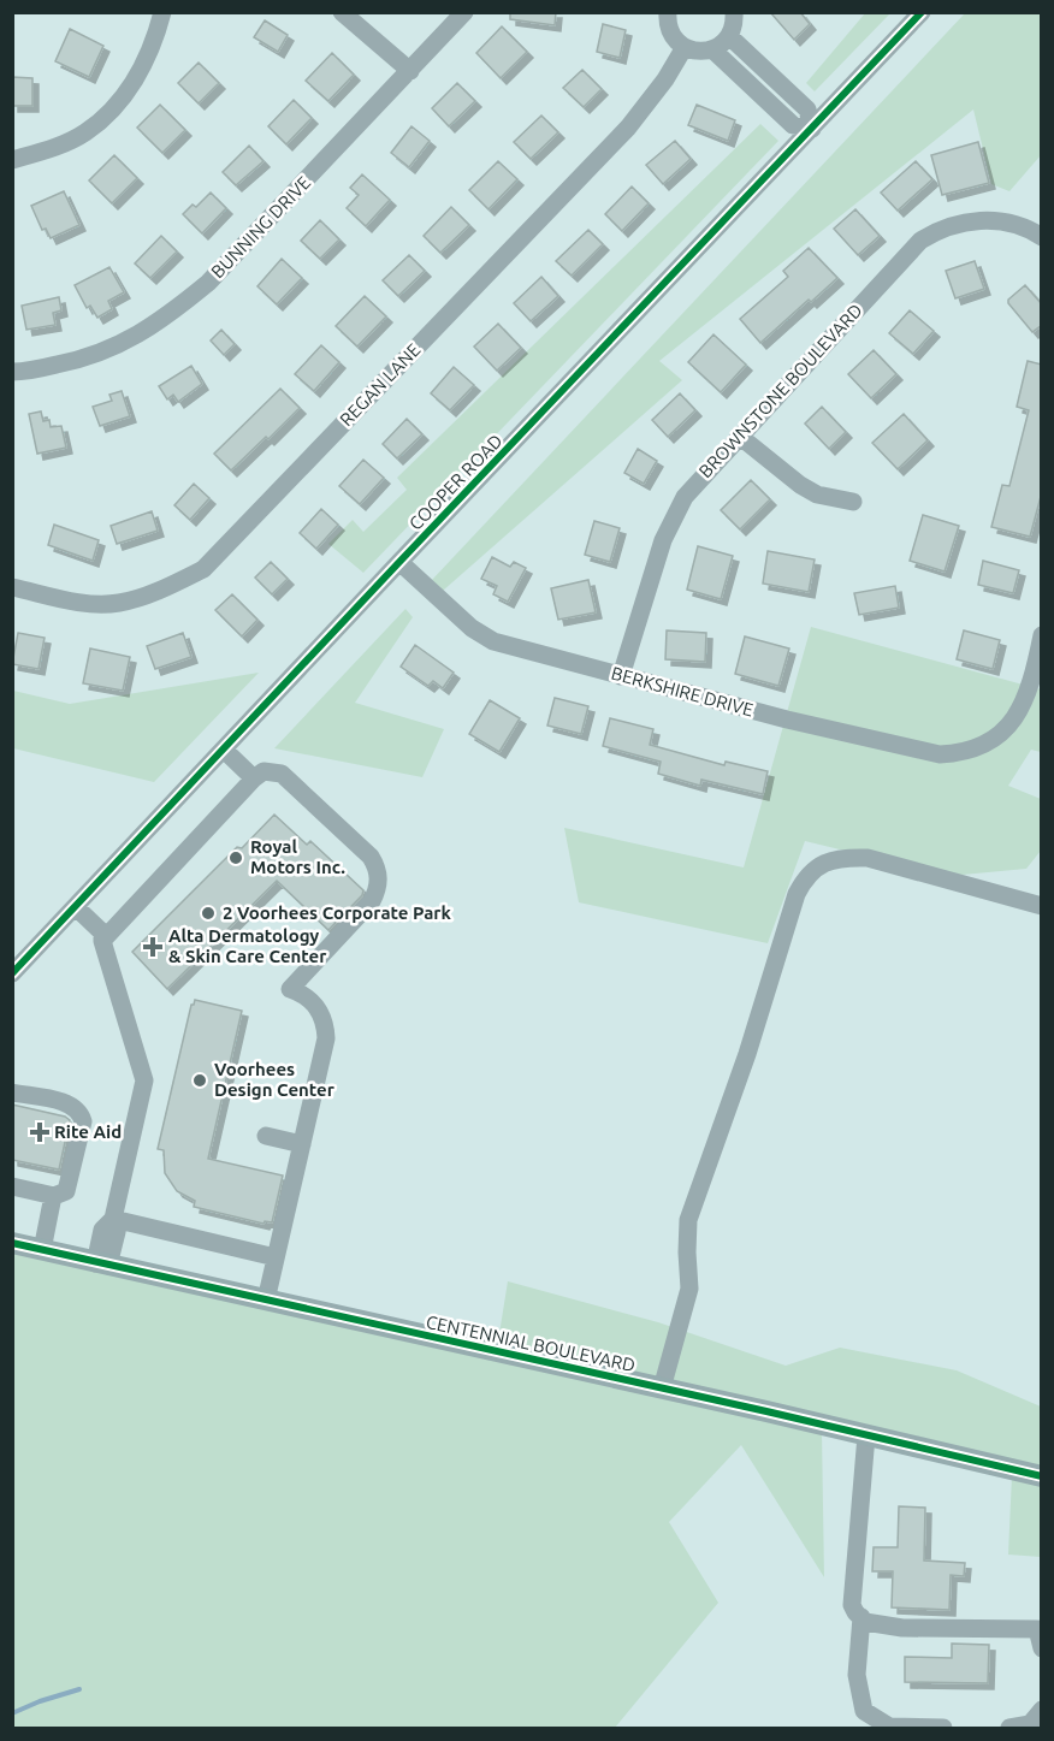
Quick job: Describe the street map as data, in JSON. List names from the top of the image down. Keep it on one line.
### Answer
{"streets":{"main road":["CENTENNIAL BOULEVARD"],"street":["BUNNING DRIVE","REGAN LANE","BROWNSTONE BOULEVARD","COOPER ROAD","BERKSHIRE DRIVE"]},"crossings":[["BROWNSTONE BOULEVARD","BERKSHIRE DRIVE"],["COOPER ROAD","BERKSHIRE DRIVE"]],"places":{"other":["Royal Motors Inc.","2 Voorhees Corporate Park","Voorhees Design Center"],"health":["Alta Dermatology & Skin Care Center","Rite Aid"]}}
